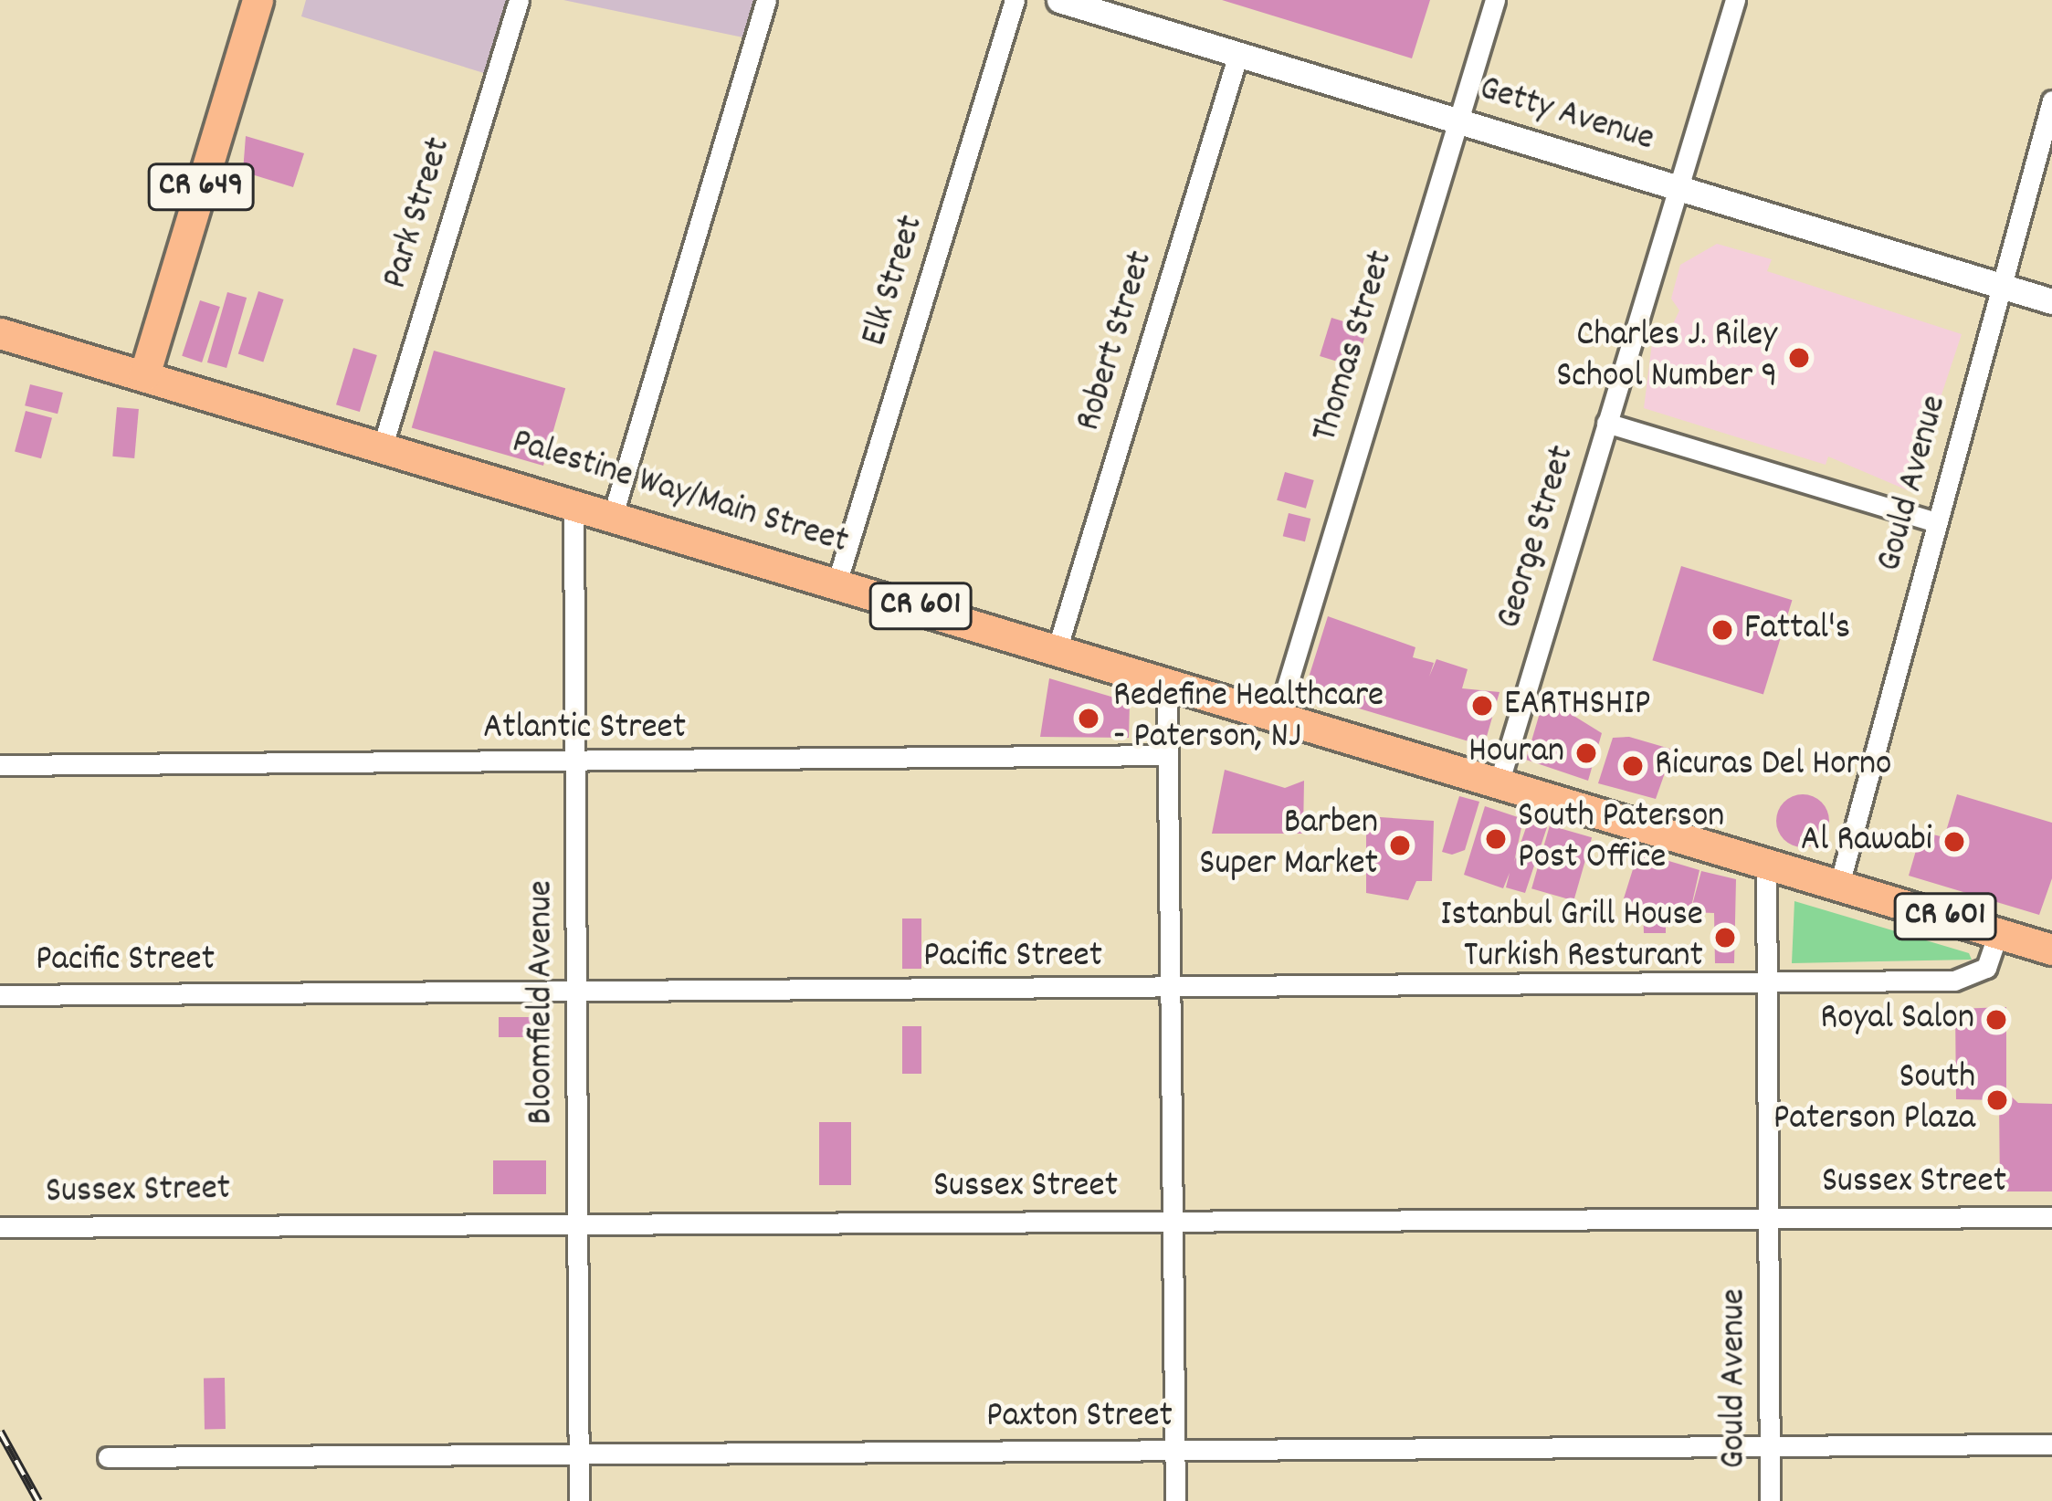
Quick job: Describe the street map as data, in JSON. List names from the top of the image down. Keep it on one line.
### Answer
{"streets":{"main road":["CR 649","Palestine Way/Main Street","CR 601"],"street":["Getty Avenue","Park Street","Elk Street","Robert Street","Thomas Street","Gould Avenue","George Street","Atlantic Street","Pacific Street","Bloomfield Avenue","Sussex Street","Paxton Street"]},"crossings":[["Getty Avenue","Robert Street"],["Getty Avenue","Thomas Street"],["Getty Avenue","Gould Avenue"],["Getty Avenue","George Street"],["CR 649","Palestine Way/Main Street"],["Park Street","Palestine Way/Main Street"],["Elk Street","Palestine Way/Main Street"],["Robert Street","Palestine Way/Main Street"],["Thomas Street","Palestine Way/Main Street"],["Gould Avenue","Palestine Way/Main Street"],["Gould Avenue","CR 601"],["Gould Avenue","Pacific Street"],["Gould Avenue","Sussex Street"],["Gould Avenue","Paxton Street"],["Palestine Way/Main Street","George Street"],["Palestine Way/Main Street","CR 601"],["Palestine Way/Main Street","Bloomfield Avenue"],["CR 601","Pacific Street"],["Atlantic Street","Bloomfield Avenue"],["Pacific Street","Bloomfield Avenue"],["Bloomfield Avenue","Sussex Street"],["Bloomfield Avenue","Paxton Street"]],"places":["Charles J. Riley School Number 9","Fattal's","EARTHSHIP","Redefine Healthcare - Paterson, NJ","Houran","Ricuras Del Horno","South Paterson Post Office","Al Rawabi","Barben Super Market","Istanbul Grill House Turkish Resturant","Royal Salon","South Paterson Plaza"]}
